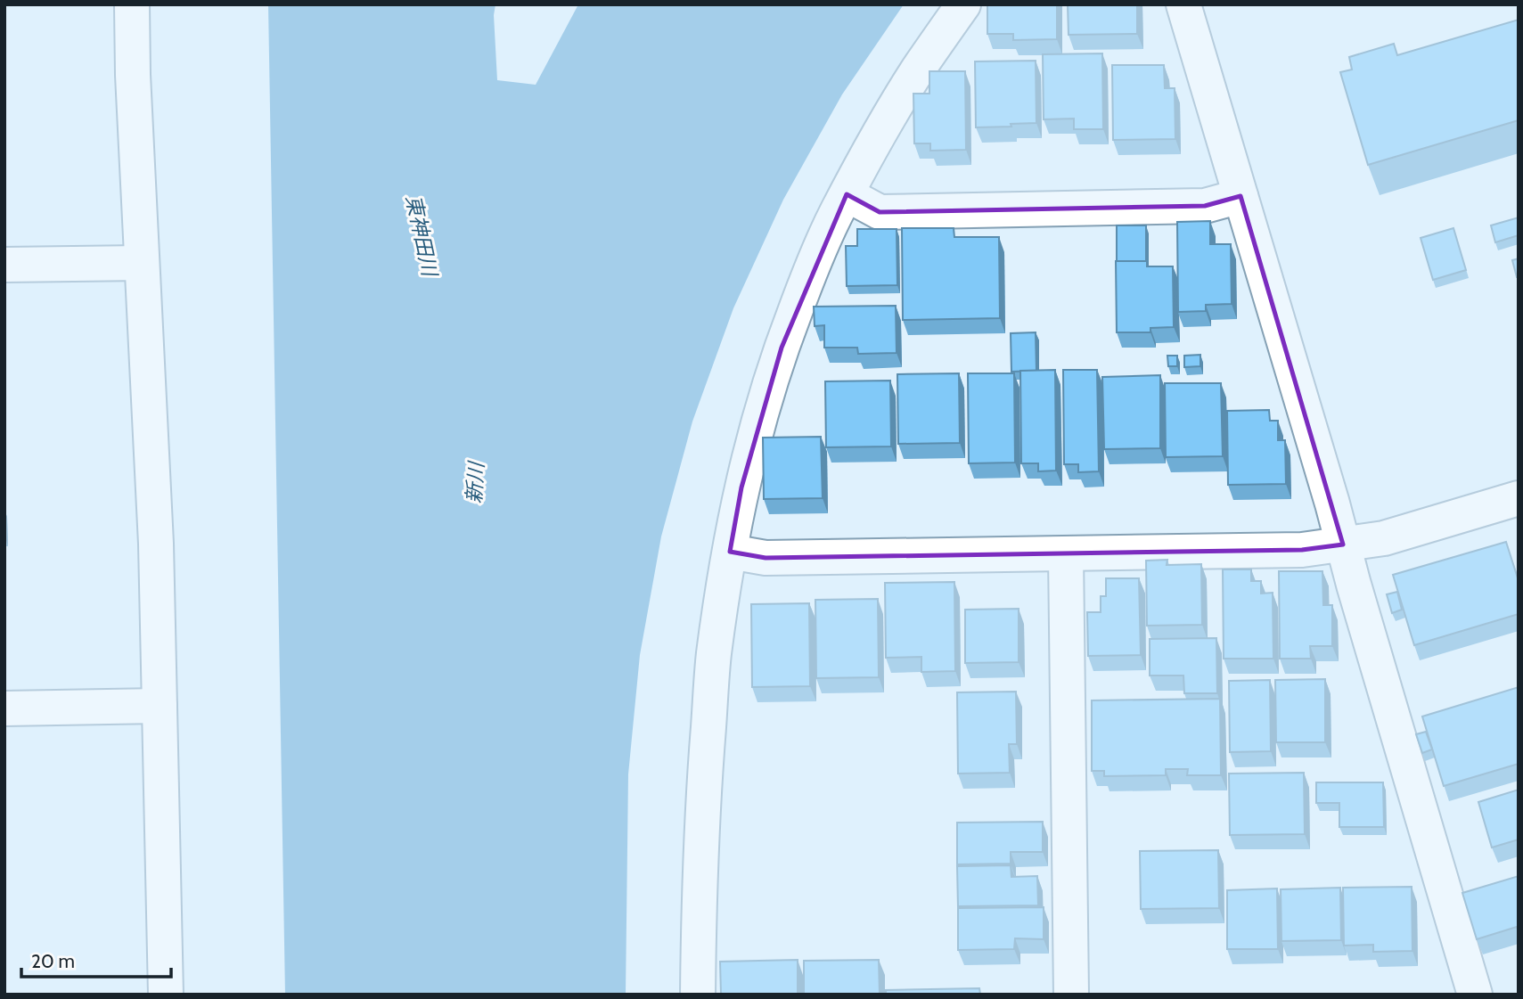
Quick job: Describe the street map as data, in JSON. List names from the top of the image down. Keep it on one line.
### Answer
{"water":["東神田川","新川"],"scale_bar":"20 m"}
